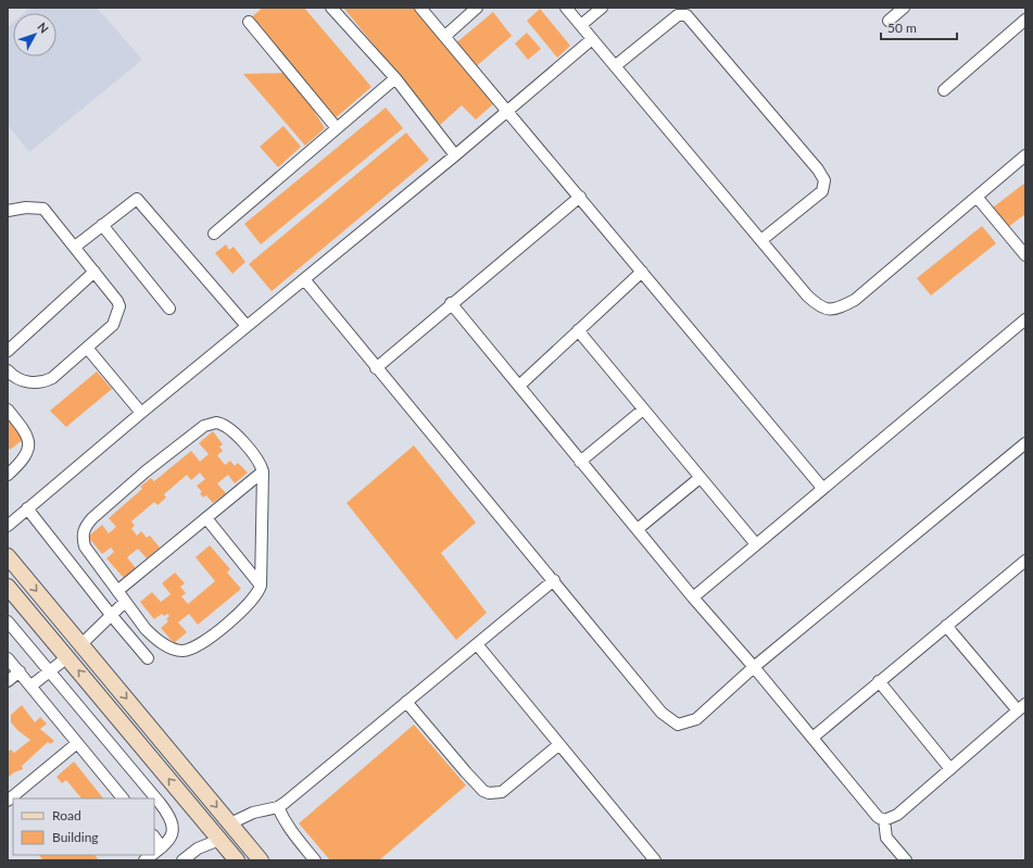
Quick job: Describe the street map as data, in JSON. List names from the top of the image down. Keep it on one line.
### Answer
{"legend":["Road","Building"],"scale_bar":"50 m","north":"top right"}
